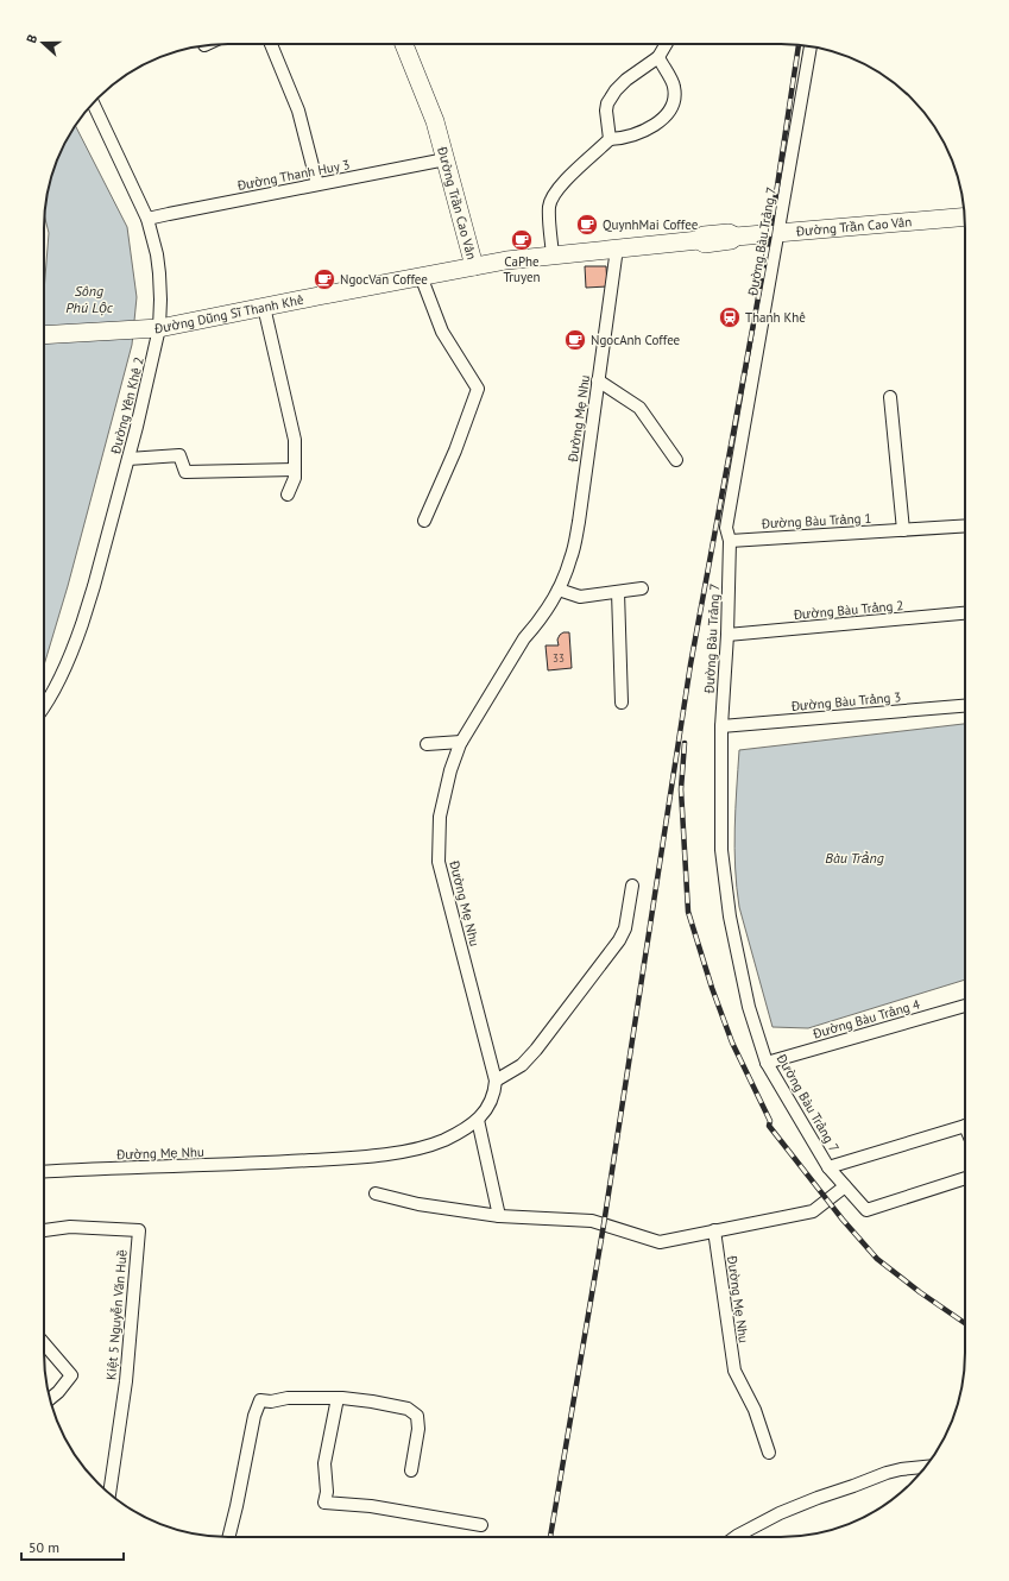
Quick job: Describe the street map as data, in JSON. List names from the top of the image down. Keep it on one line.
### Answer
{"streets":{"main road":["Đường Trần Cao Vân","Đường Dũng Sĩ Thanh Khê"],"street":["Đường Thanh Huy 3","Đường Bàu Trảng 7","Đường Yên Khê 2","Đường Mẹ Nhu","Đường Bàu Trảng 1","Đường Bàu Trảng 2","Đường Bàu Trảng 3","Đường Bàu Trảng 4","Kiệt 5 Nguyễn Văn Huề"]},"crossings":[["Đường Thanh Huy 3","Đường Trần Cao Vân"],["Đường Thanh Huy 3","Đường Yên Khê 2"],["Đường Trần Cao Vân","Đường Bàu Trảng 7"],["Đường Trần Cao Vân","Đường Dũng Sĩ Thanh Khê"],["Đường Trần Cao Vân","Đường Mẹ Nhu"],["Đường Bàu Trảng 7","Đường Bàu Trảng 1"],["Đường Bàu Trảng 7","Đường Bàu Trảng 2"],["Đường Bàu Trảng 7","Đường Bàu Trảng 3"],["Đường Bàu Trảng 7","Đường Bàu Trảng 4"],["Đường Dũng Sĩ Thanh Khê","Đường Yên Khê 2"]],"water":["Sông Phú Lộc","Bàu Trảng"],"places":{"cafe":["QuynhMai Coffee","CaPhe Truyen","NgocVan Coffee","NgocAnh Coffee"],"station":["Thanh Khê"]},"house_numbers":["33"],"scale_bar":"50 m","north":"left"}
